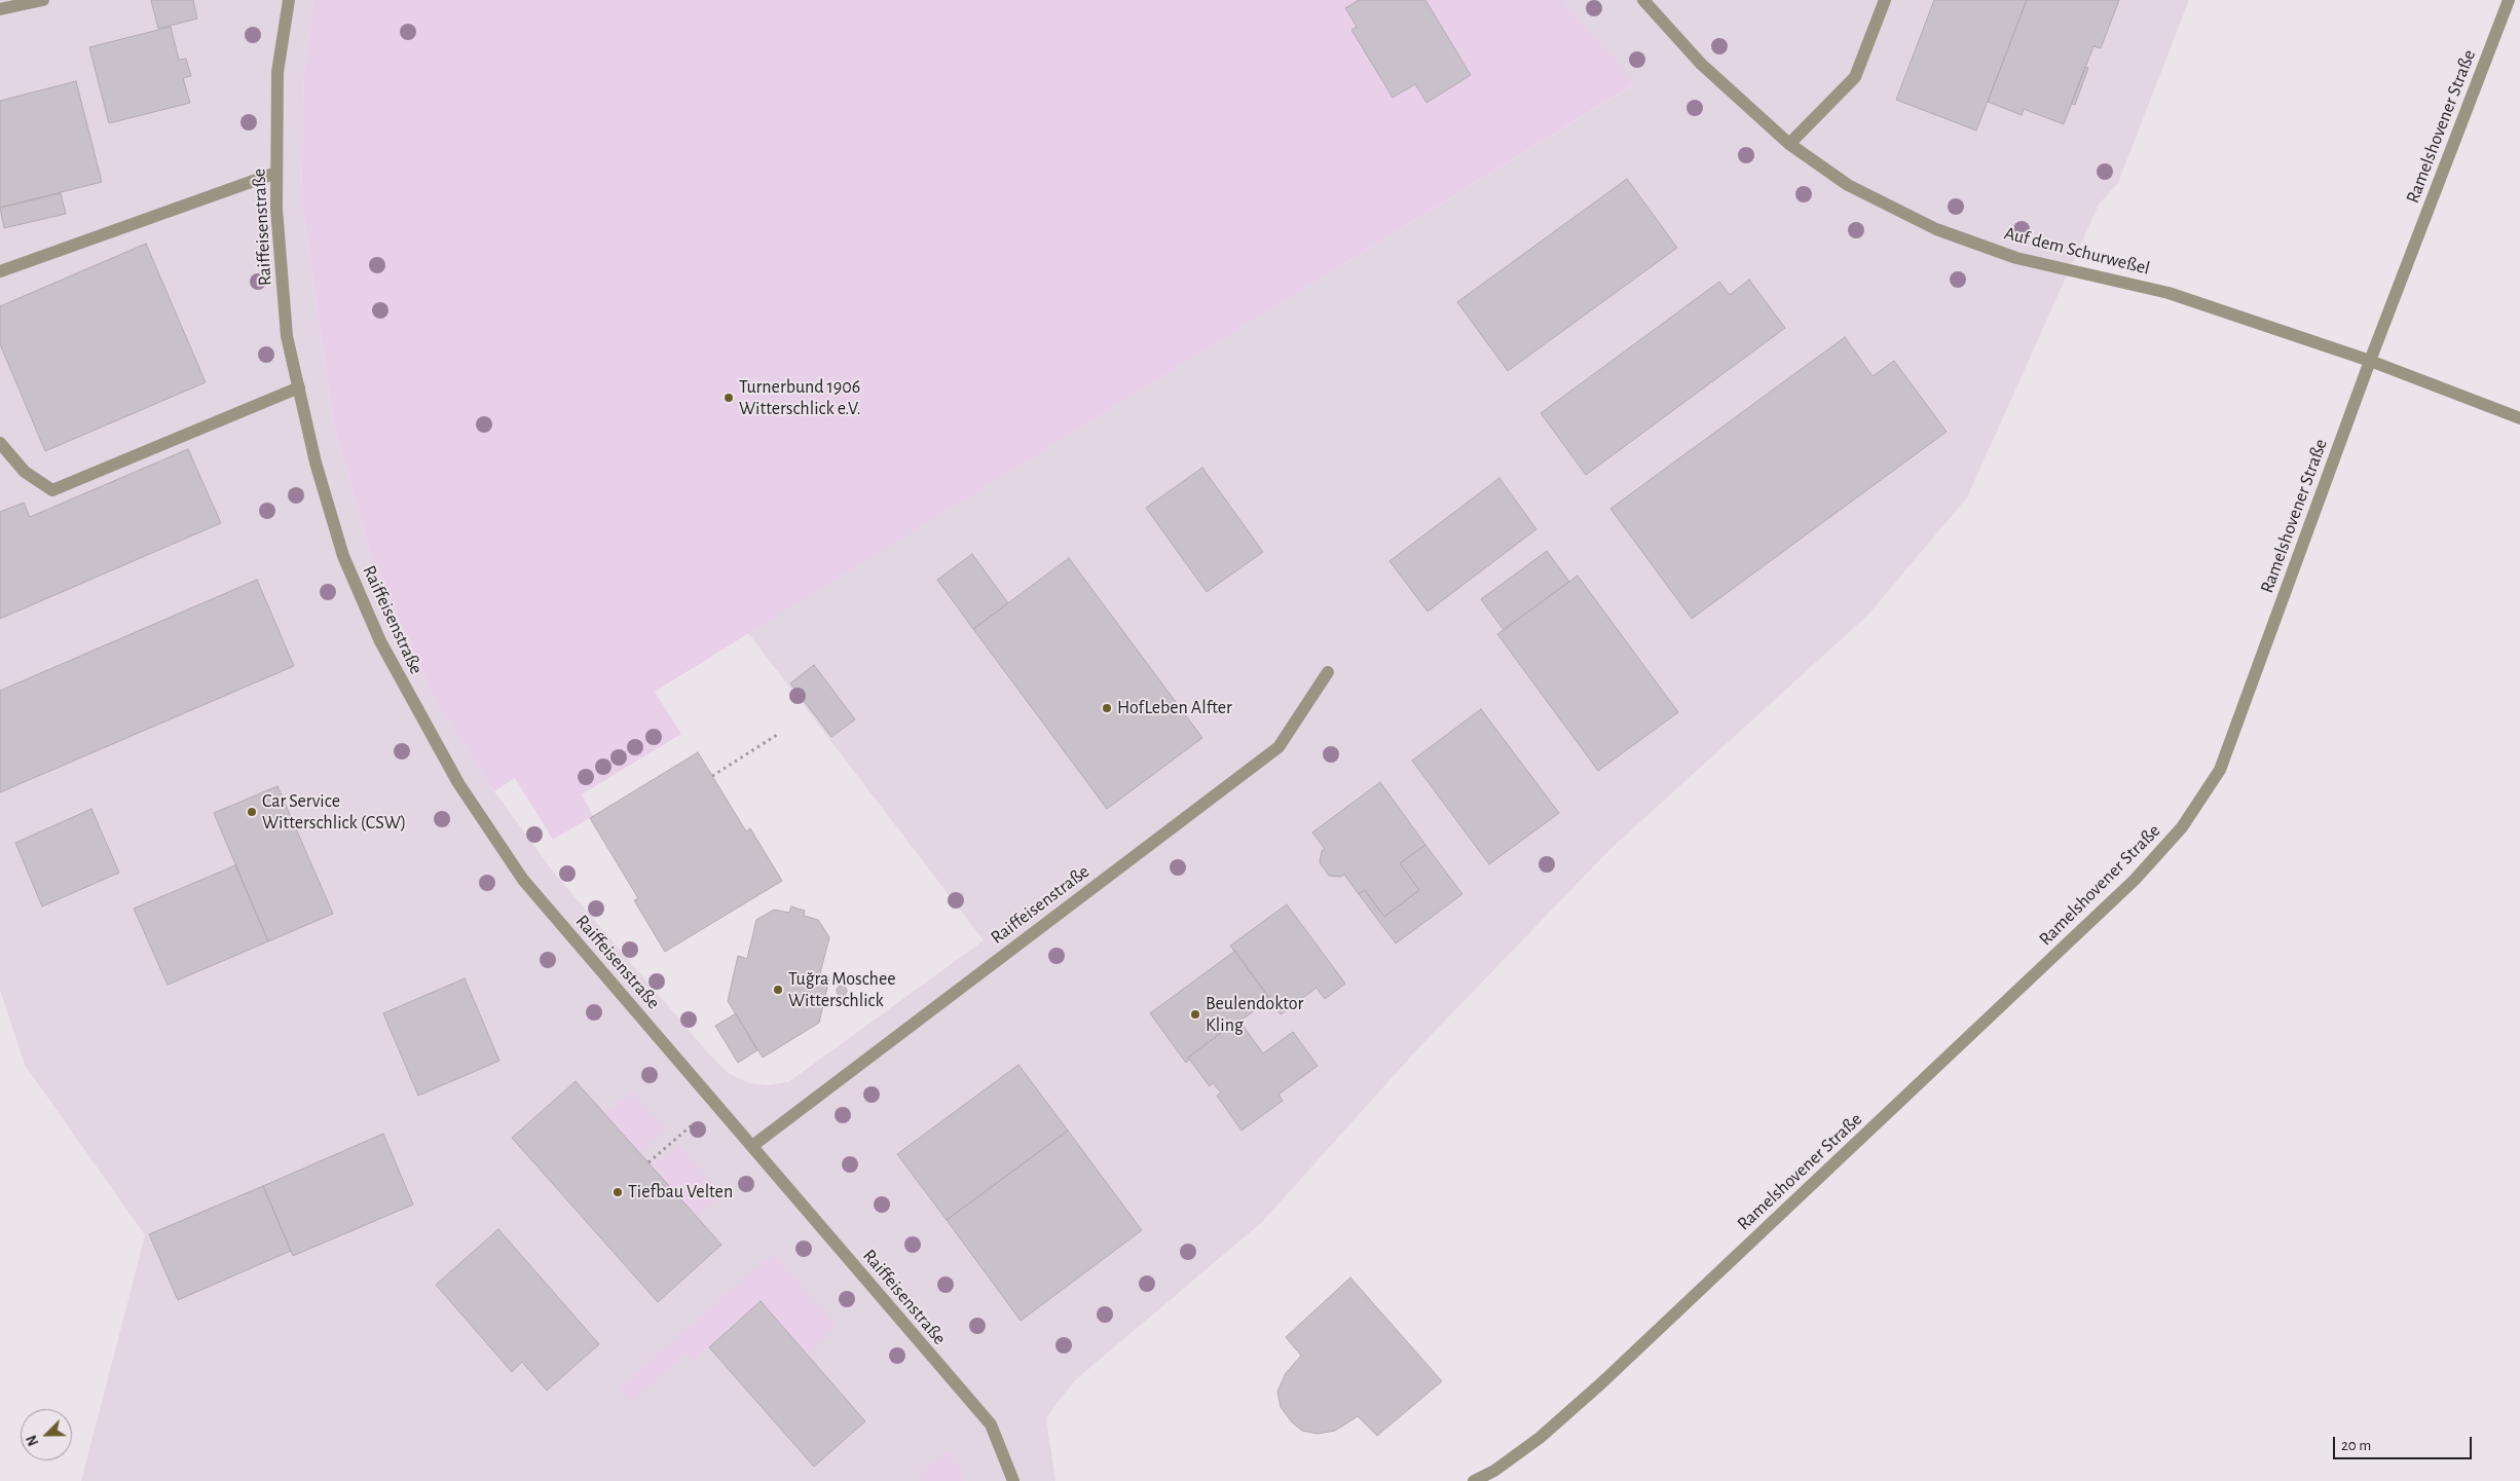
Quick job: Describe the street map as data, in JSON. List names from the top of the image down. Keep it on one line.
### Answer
{"streets":{"street":["Ramelshovener Straße","Raiffeisenstraße","Auf dem Schurweßel"]},"crossings":[["Ramelshovener Straße","Auf dem Schurweßel"]],"places":["Turnerbund 1906 Witterschlick e.V.","HofLeben Alfter","Car Service Witterschlick (CSW)","Tuğra Moschee Witterschlick","Beulendoktor Kling","Tiefbau Velten"],"scale_bar":"20 m","north":"bottom left"}
